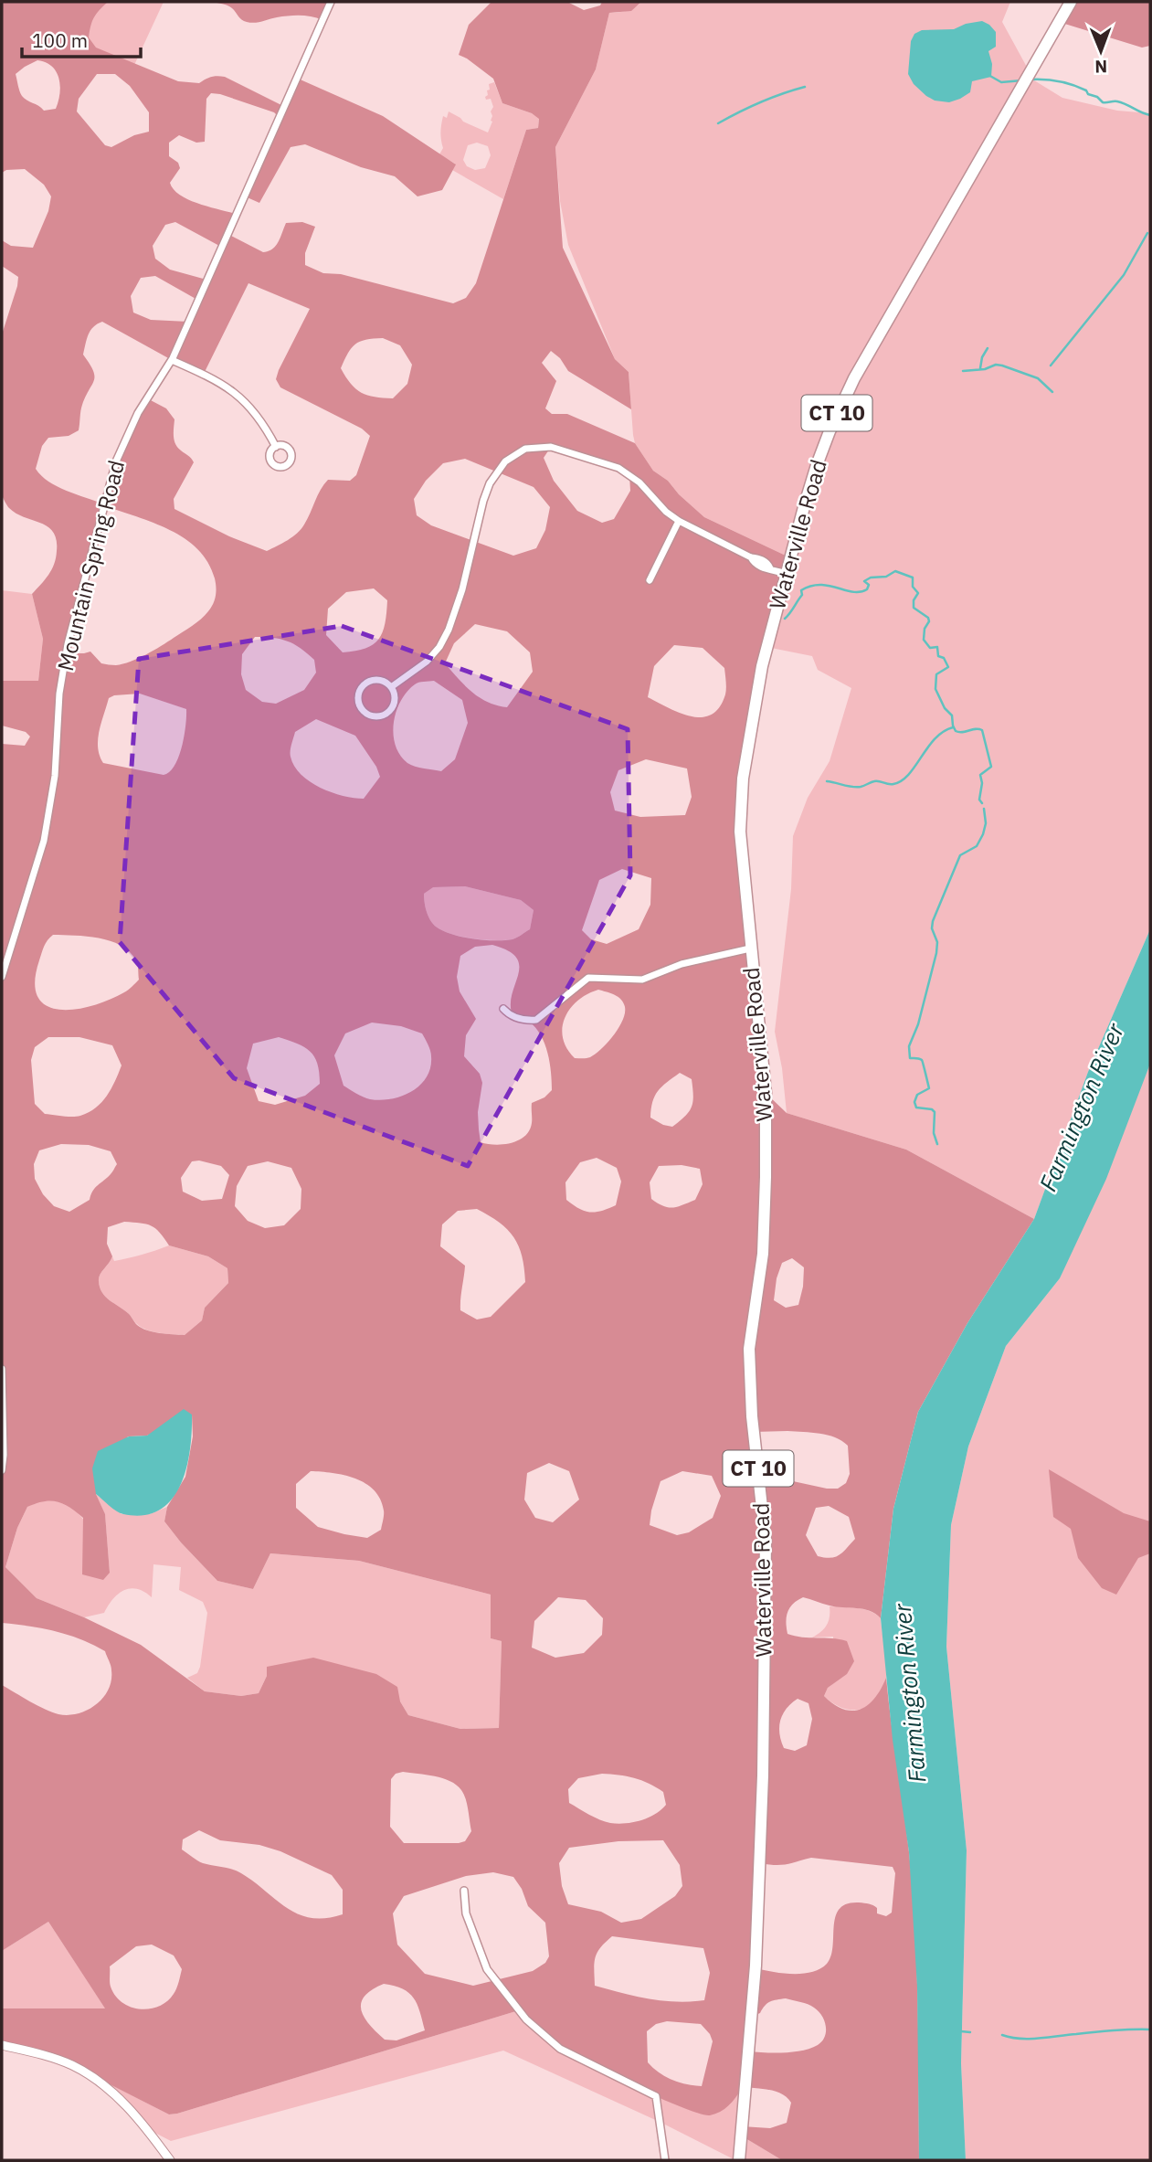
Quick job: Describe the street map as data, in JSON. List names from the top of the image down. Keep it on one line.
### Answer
{"streets":{"highway":["CT 10","Waterville Road"],"street":["Mountain Spring Road"]},"water":["Farmington River"],"scale_bar":"100 m","north":"bottom"}
